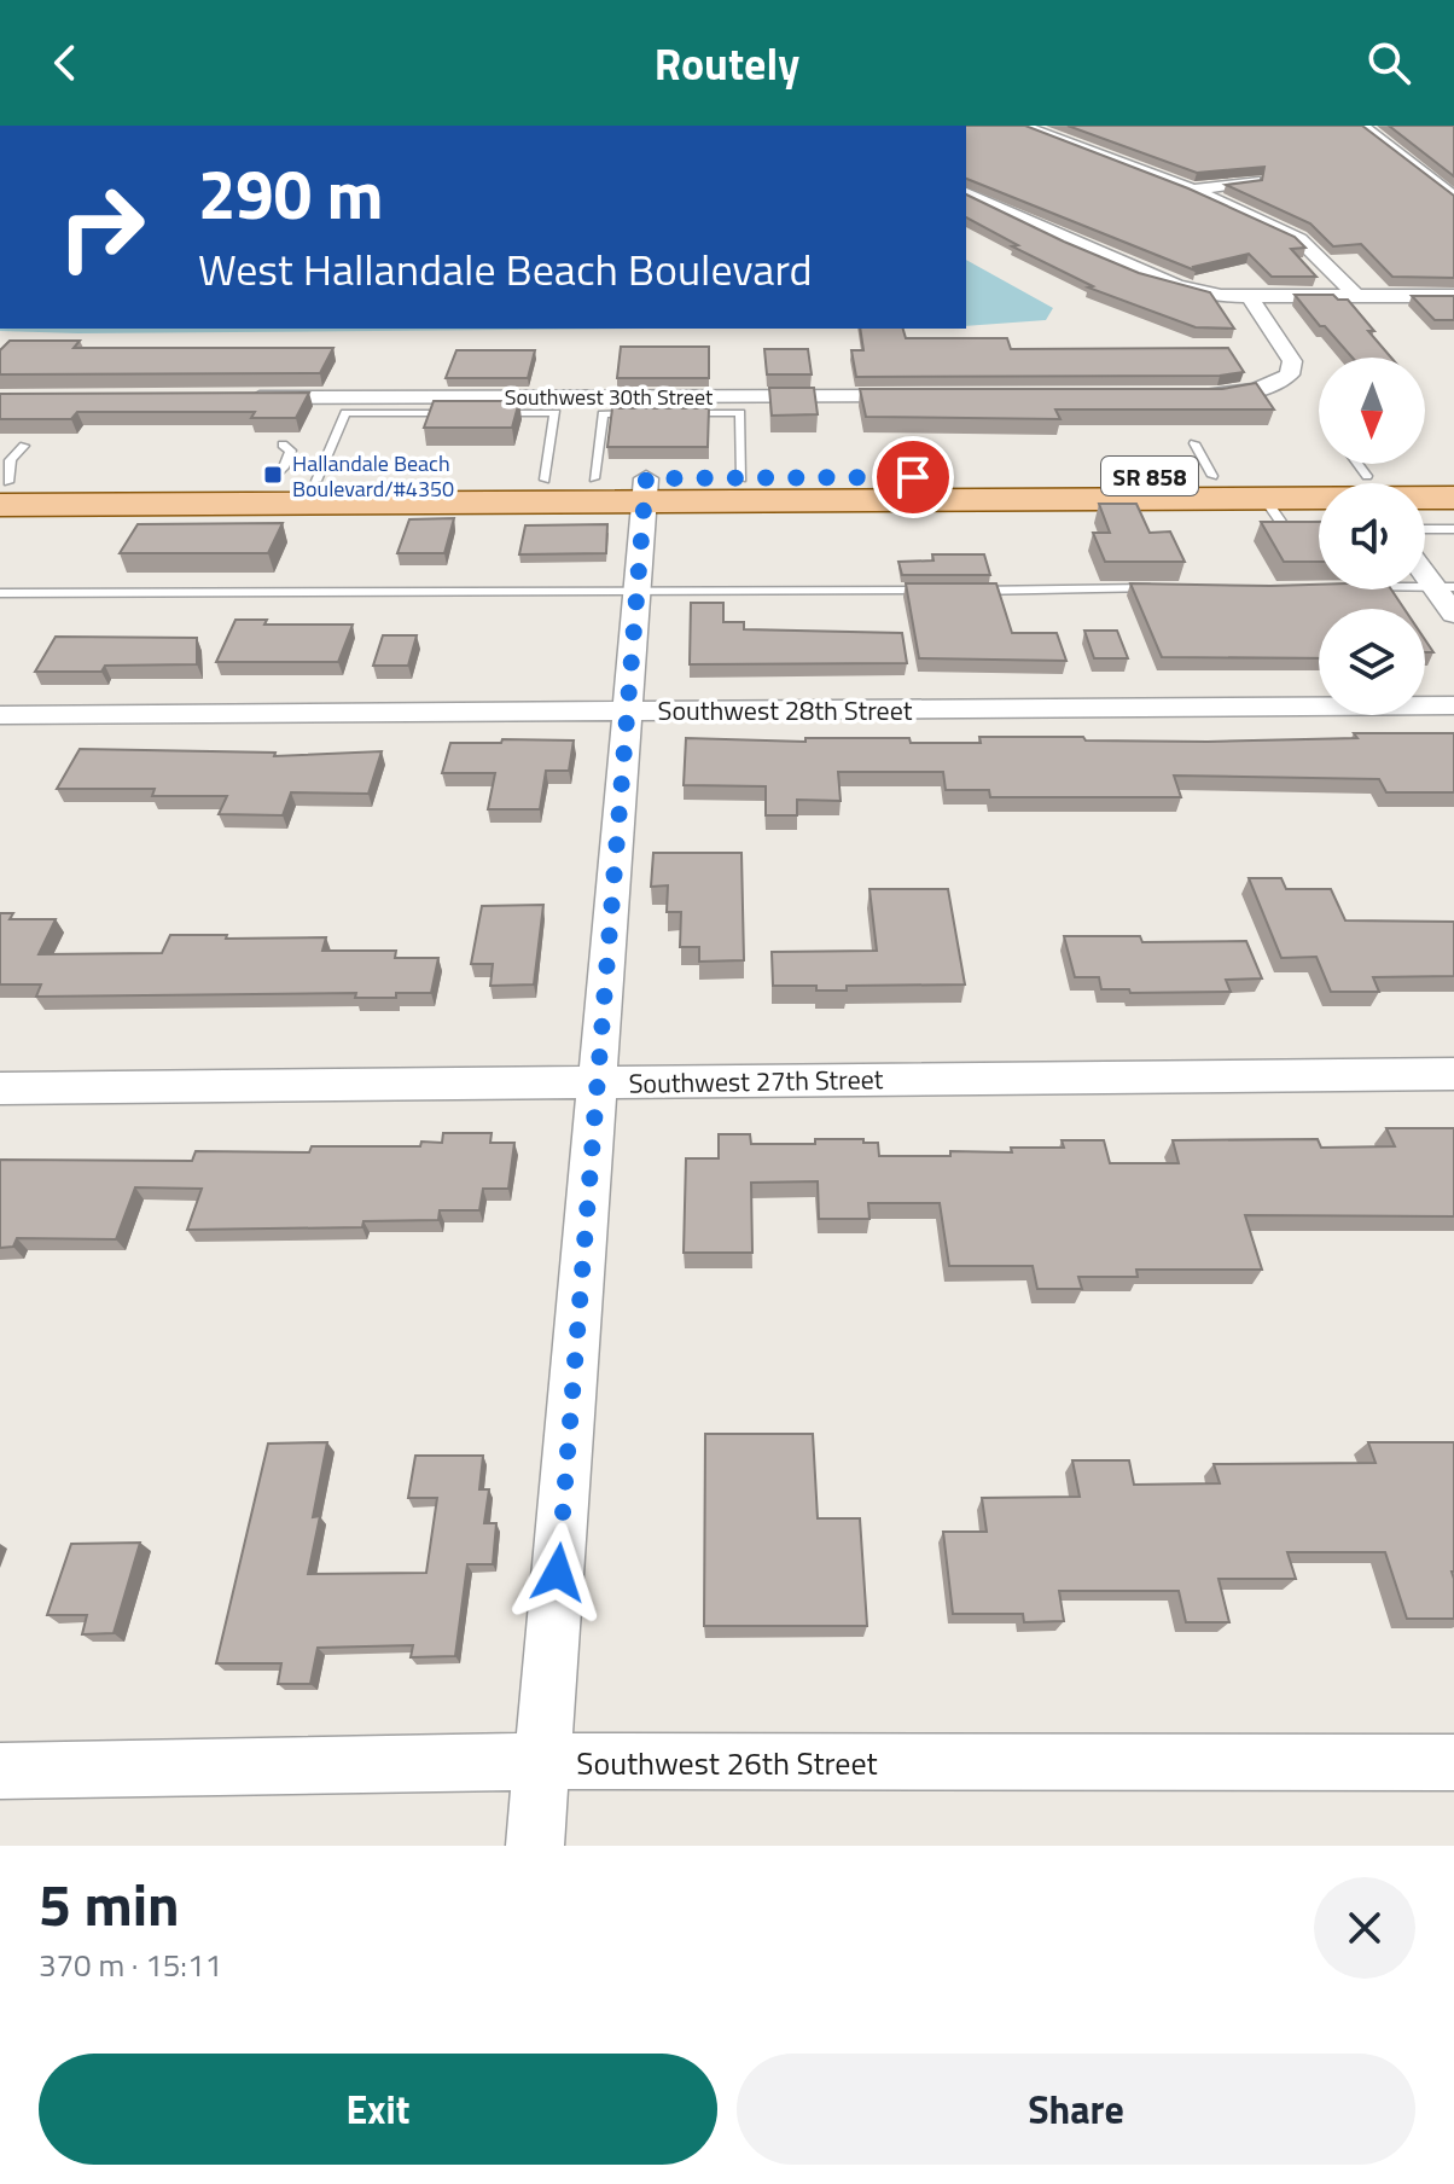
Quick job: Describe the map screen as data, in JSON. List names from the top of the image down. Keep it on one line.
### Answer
{"streets":{"main road":["SR 858"],"street":["Southwest 30th Street","Southwest 28th Street","Southwest 27th Street","Southwest 26th Street"]},"places":{"transit":["Hallandale Beach Boulevard/#4350"]},"north":"bottom","page":{"header":"Routely","turn":["290 m","West Hallandale Beach Boulevard"],"heading":["5 min","370 m · 15:11"],"buttons":["Exit","Share"]}}
